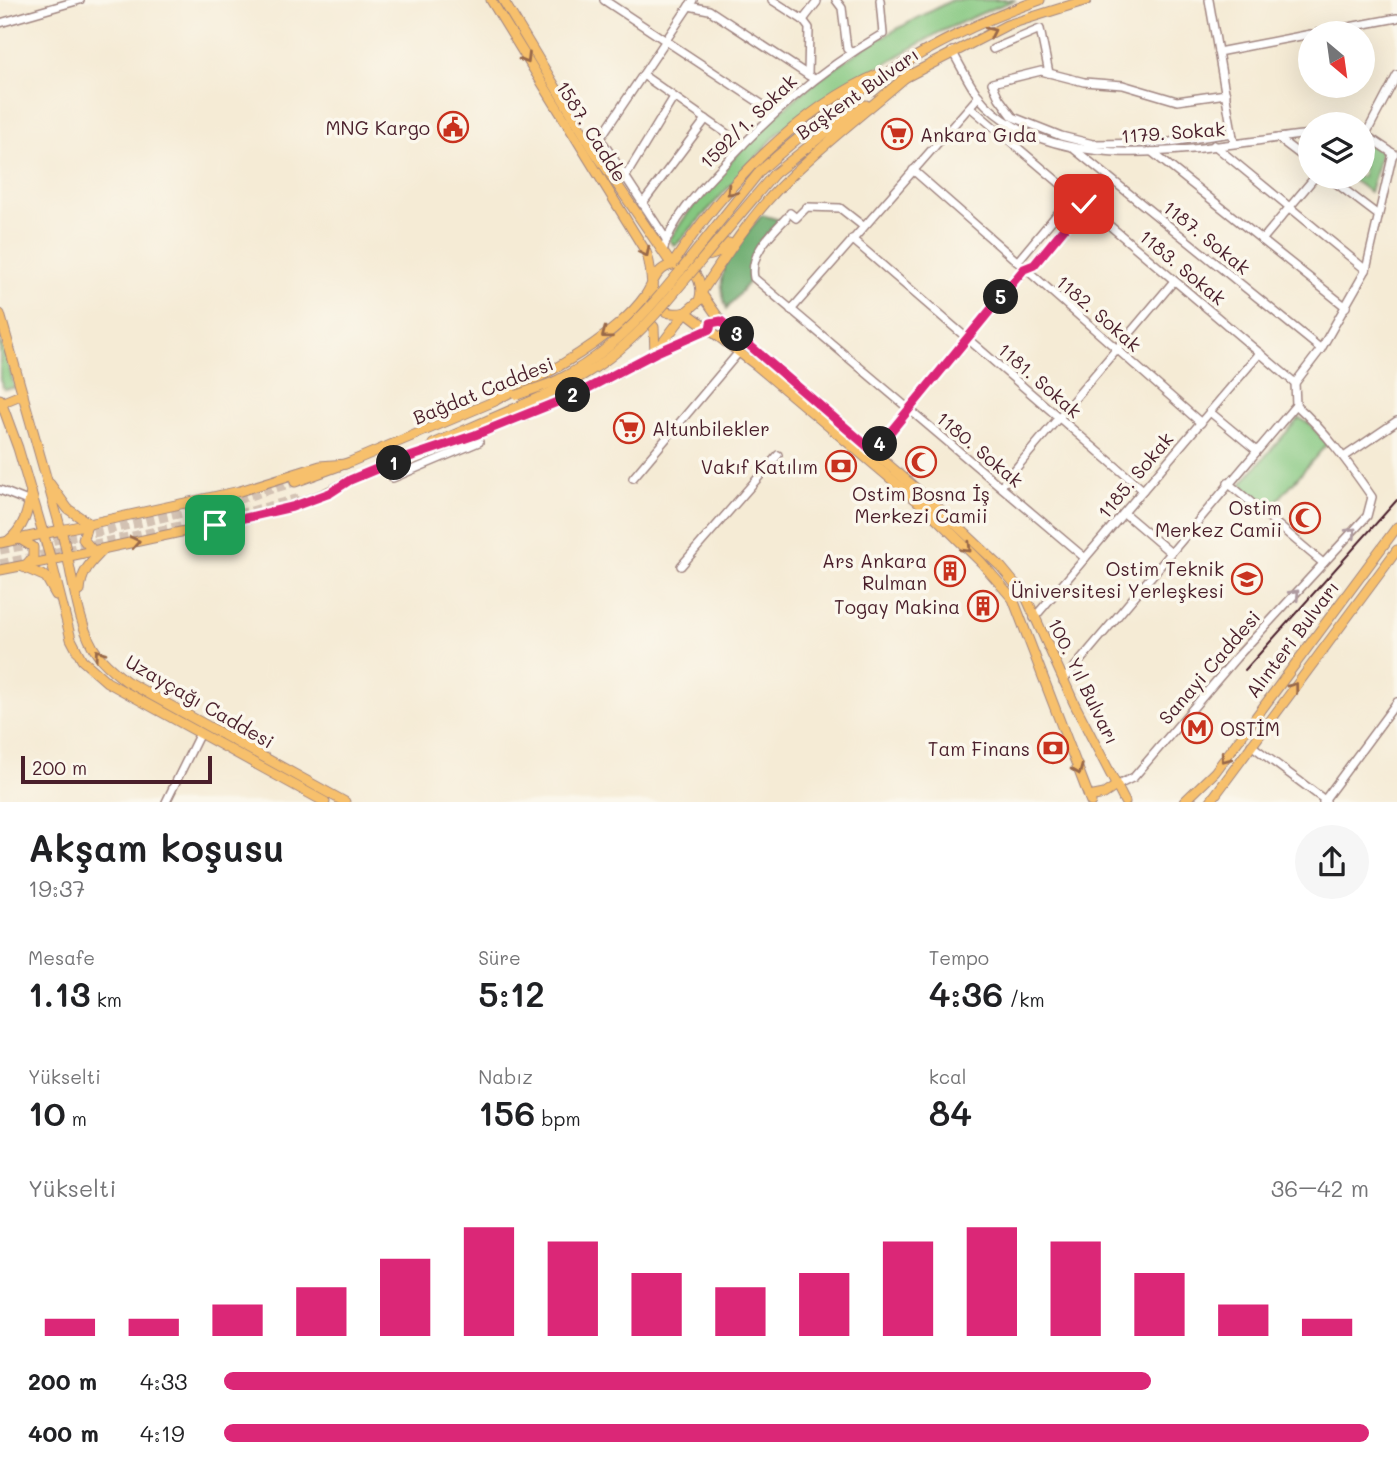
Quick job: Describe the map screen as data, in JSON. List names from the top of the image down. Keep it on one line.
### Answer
{"streets":{"main road":["Başkent Bulvarı","1587. Cadde","Bağdat Caddesi","Alınteri Bulvarı","100. Yıl Bulvarı","Uzayçağı Caddesi"],"street":["1592/1. Sokak","1179. Sokak","1187. Sokak","1183. Sokak","1182. Sokak","1181. Sokak","1180. Sokak","1185. Sokak","Sanayi Caddesi"]},"crossings":[["Başkent Bulvarı","1587. Cadde"],["Başkent Bulvarı","1179. Sokak"],["Başkent Bulvarı","100. Yıl Bulvarı"],["1592/1. Sokak","1587. Cadde"],["1587. Cadde","100. Yıl Bulvarı"],["1179. Sokak","1187. Sokak"],["1183. Sokak","1185. Sokak"],["1182. Sokak","1185. Sokak"],["1181. Sokak","1185. Sokak"],["1180. Sokak","1185. Sokak"],["1185. Sokak","100. Yıl Bulvarı"],["Sanayi Caddesi","100. Yıl Bulvarı"]],"one_way":["Sanayi Caddesi"],"places":{"public building":["MNG Kargo"],"supermarket":["Ankara Gıda","Altunbilekler"],"mosque":["Ostim Bosna İş Merkezi Camii","Ostim Merkez Camii"],"bank":["Vakıf Katılım","Tam Finans"],"building":["Ars Ankara Rulman","Togay Makina"],"school or university":["Ostim Teknik Üniversitesi Yerleşkesi"],"metro station":["OSTİM"]},"scale_bar":"200 m","north":"bottom right","page":{"pins":["5","3","2","4","1"],"scale":"200 m","heading":["Akşam koşusu","19:37"],"stats":[["Mesafe","1.13 km"],["Süre","5:12"],["Tempo","4:36 /km"],["Yükselti","10 m"],["Nabız","156 bpm"],["kcal","84"]],"chart":["Yükselti","36–42 m"],"list":[{"name":"200 m","note":"4:33"},{"name":"400 m","note":"4:19"}]}}
